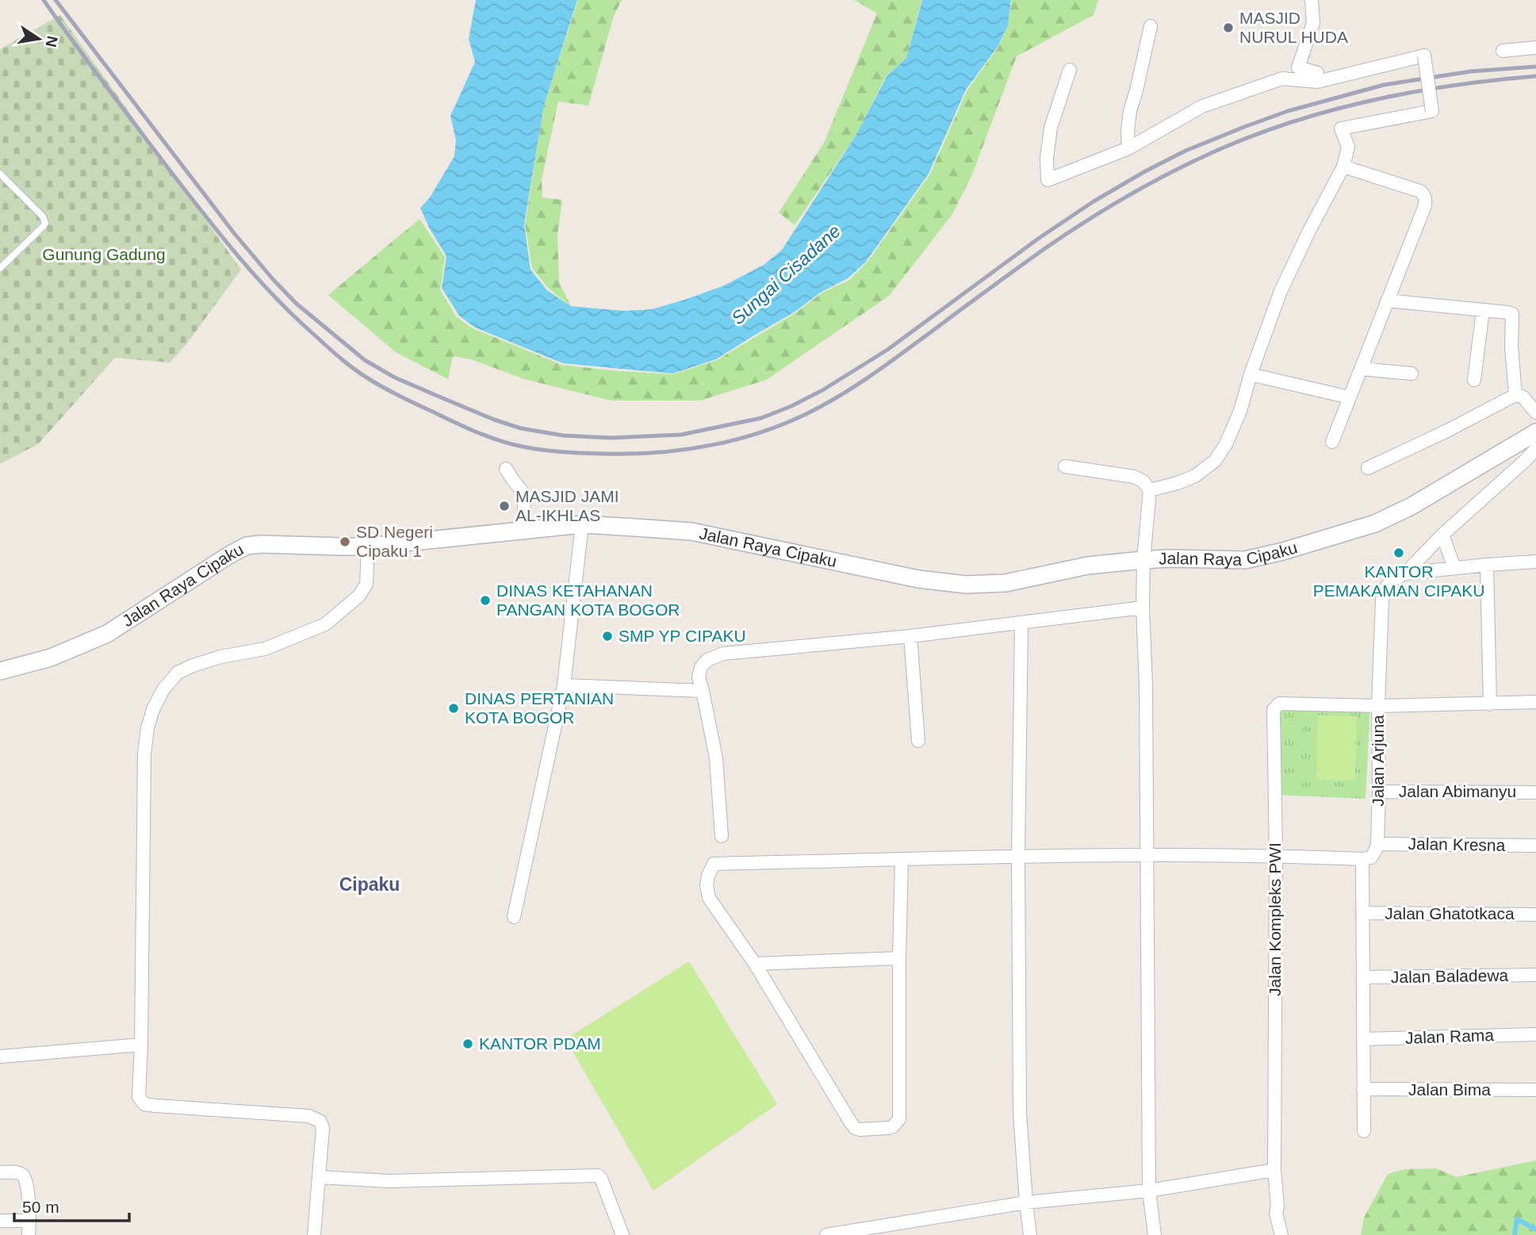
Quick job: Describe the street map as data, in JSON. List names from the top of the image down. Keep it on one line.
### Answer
{"streets":{"street":["Jalan Raya Cipaku","Jalan Arjuna","Jalan Abimanyu","Jalan Kresna","Jalan Ghatotkaca","Jalan Kompleks PWI","Jalan Baladewa","Jalan Rama","Jalan Bima"]},"crossings":[["Jalan Arjuna","Jalan Abimanyu"],["Jalan Arjuna","Jalan Kresna"],["Jalan Arjuna","Jalan Kompleks PWI"]],"districts":["Cipaku"],"water":["Sungai Cisadane"],"parks":["Gunung Gadung"],"places":["MASJID NURUL HUDA","MASJID JAMI AL-IKHLAS","SD Negeri Cipaku 1","KANTOR PEMAKAMAN CIPAKU","DINAS KETAHANAN PANGAN KOTA BOGOR","SMP YP CIPAKU","DINAS PERTANIAN KOTA BOGOR","KANTOR PDAM"],"scale_bar":"50 m","north":"right"}
